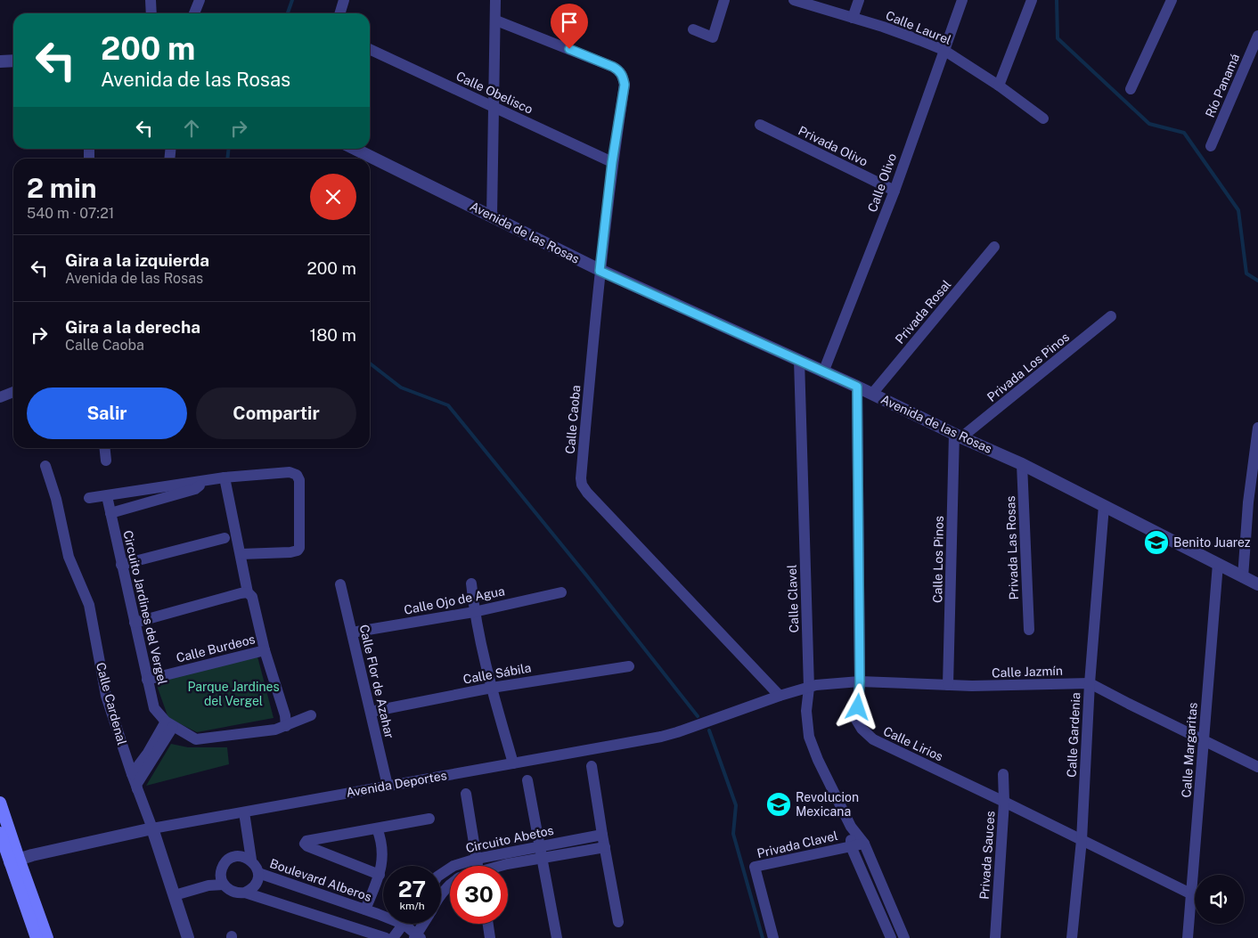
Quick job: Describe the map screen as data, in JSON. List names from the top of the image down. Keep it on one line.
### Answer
{"streets":{"street":["Calle Laurel","Río Panamá","Calle Obelisco","Privada Olivo","Calle Olivo","Avenida de las Rosas","Privada Rosal","Privada Los Pinos","Calle Caoba","Privada Las Rosas","Calle Los Pinos","Calle Clavel","Calle Ojo de Agua","Circuito Jardines del Vergel","Calle Burdeos","Calle Jazmín","Calle Sábila","Calle Flor de Azahar","Calle Cardenal","Calle Gardenia","Calle Lirios","Calle Margaritas","Avenida Deportes","Circuito Abetos","Privada Clavel","Privada Sauces","Boulevard Alberos"]},"crossings":[["Calle Laurel","Calle Olivo"],["Calle Obelisco","Calle Caoba"],["Privada Olivo","Calle Olivo"],["Calle Olivo","Avenida de las Rosas"],["Avenida de las Rosas","Privada Rosal"],["Avenida de las Rosas","Privada Los Pinos"],["Avenida de las Rosas","Calle Caoba"],["Avenida de las Rosas","Privada Las Rosas"],["Avenida de las Rosas","Calle Los Pinos"],["Avenida de las Rosas","Calle Clavel"],["Avenida de las Rosas","Calle Gardenia"],["Avenida de las Rosas","Calle Lirios"],["Avenida de las Rosas","Calle Margaritas"],["Privada Los Pinos","Calle Los Pinos"],["Calle Caoba","Calle Jazmín"],["Calle Caoba","Avenida Deportes"],["Calle Los Pinos","Calle Jazmín"],["Calle Clavel","Calle Jazmín"],["Calle Clavel","Privada Clavel"],["Calle Ojo de Agua","Calle Flor de Azahar"],["Circuito Jardines del Vergel","Calle Burdeos"],["Calle Jazmín","Calle Gardenia"],["Calle Jazmín","Calle Lirios"],["Calle Jazmín","Calle Margaritas"],["Calle Jazmín","Avenida Deportes"],["Calle Sábila","Calle Flor de Azahar"],["Calle Flor de Azahar","Avenida Deportes"],["Calle Cardenal","Avenida Deportes"],["Calle Gardenia","Calle Lirios"],["Calle Lirios","Calle Margaritas"],["Calle Lirios","Privada Sauces"]],"parks":["Parque Jardines del Vergel"],"places":{"school or university":["Benito Juarez","Revolucion Mexicana"]},"page":{"turn":["200 m","Avenida de las Rosas"],"heading":["2 min","540 m · 07:21"],"list":[{"name":"Gira a la izquierda","note":"Avenida de las Rosas","value":"200 m"},{"name":"Gira a la derecha","note":"Calle Caoba","value":"180 m"}],"buttons":["Salir","Compartir"],"speed":"27 km/h","limit":"30"}}
